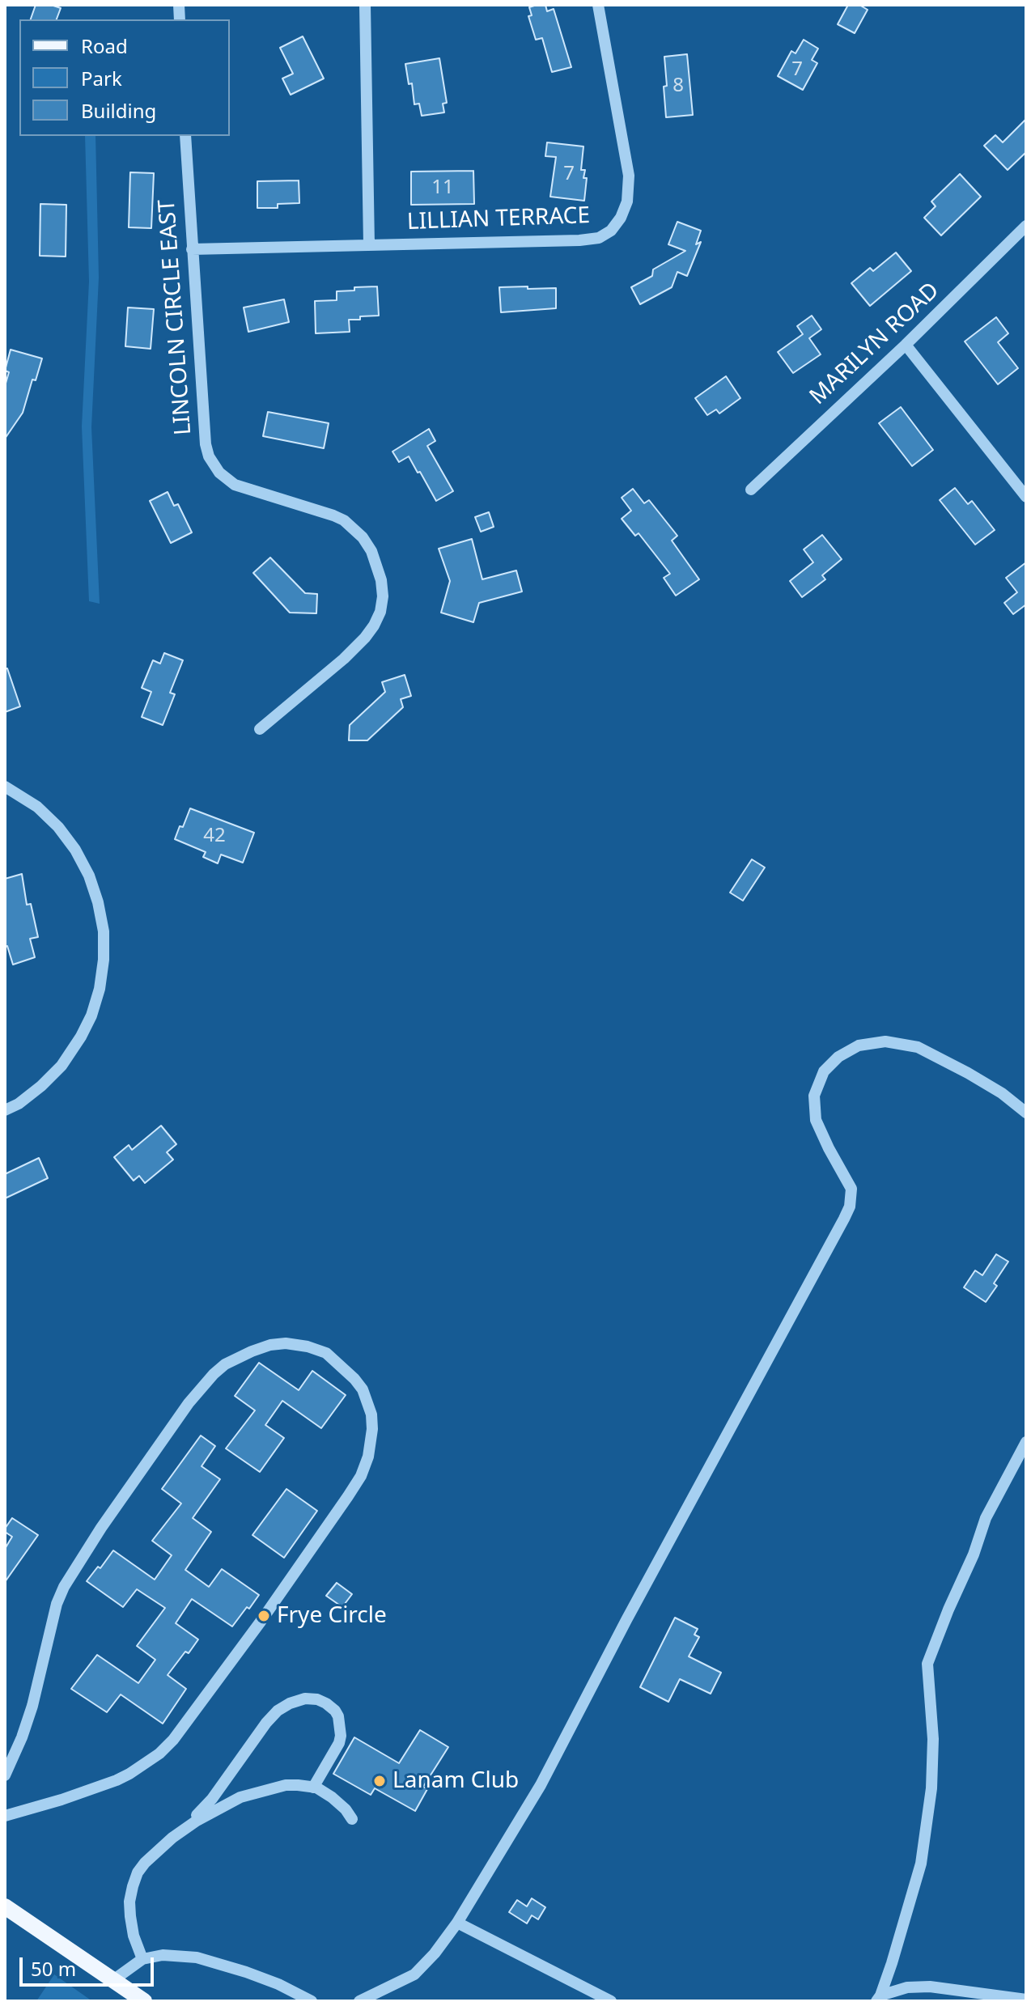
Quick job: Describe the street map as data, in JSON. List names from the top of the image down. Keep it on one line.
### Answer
{"streets":{"street":["LILLIAN TERRACE","LINCOLN CIRCLE EAST","MARILYN ROAD"]},"crossings":[["LILLIAN TERRACE","LINCOLN CIRCLE EAST"]],"places":["Frye Circle","Lanam Club"],"house_numbers":["7","8","7","11","42"],"legend":["Road","Park","Building"],"scale_bar":"50 m"}
